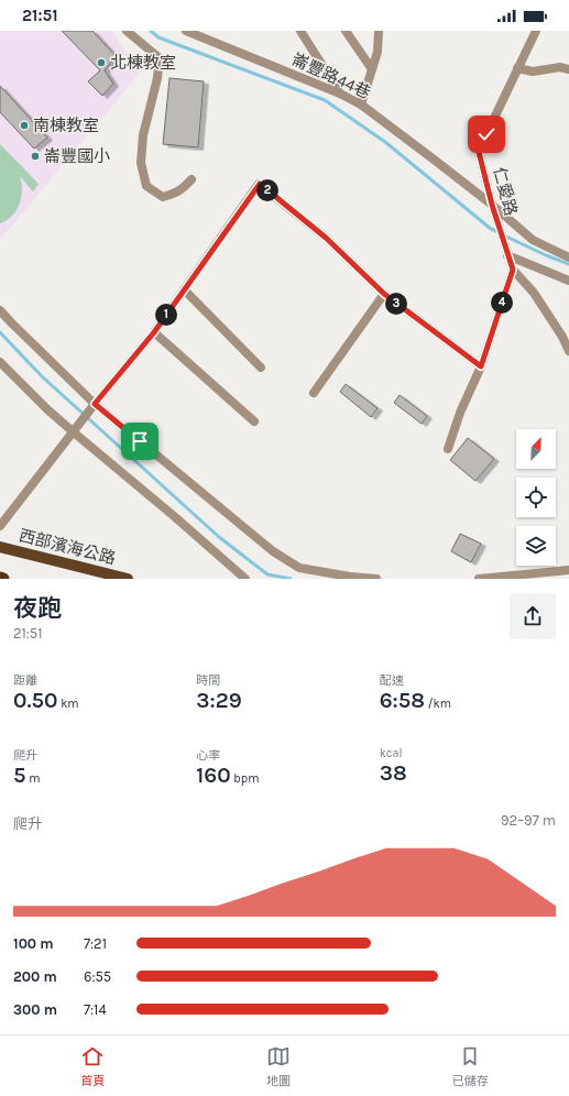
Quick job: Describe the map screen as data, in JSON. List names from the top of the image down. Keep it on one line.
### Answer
{"streets":{"main road":["西部濱海公路"],"street":["崙豐路44巷","仁愛路"]},"crossings":[["崙豐路44巷","仁愛路"]],"places":["北棟教室","南棟教室","崙豐國小"],"north":"top right","page":{"status":"21:51","pins":["2","4","3","1"],"heading":["夜跑","21:51"],"stats":[["距離","0.50 km"],["時間","3:29"],["配速","6:58 /km"],["爬升","5 m"],["心率","160 bpm"],["kcal","38"]],"chart":["爬升","92–97 m"],"list":[{"name":"100 m","note":"7:21"},{"name":"200 m","note":"6:55"},{"name":"300 m","note":"7:14"}],"tabs":["首頁","地圖","已儲存"]}}
